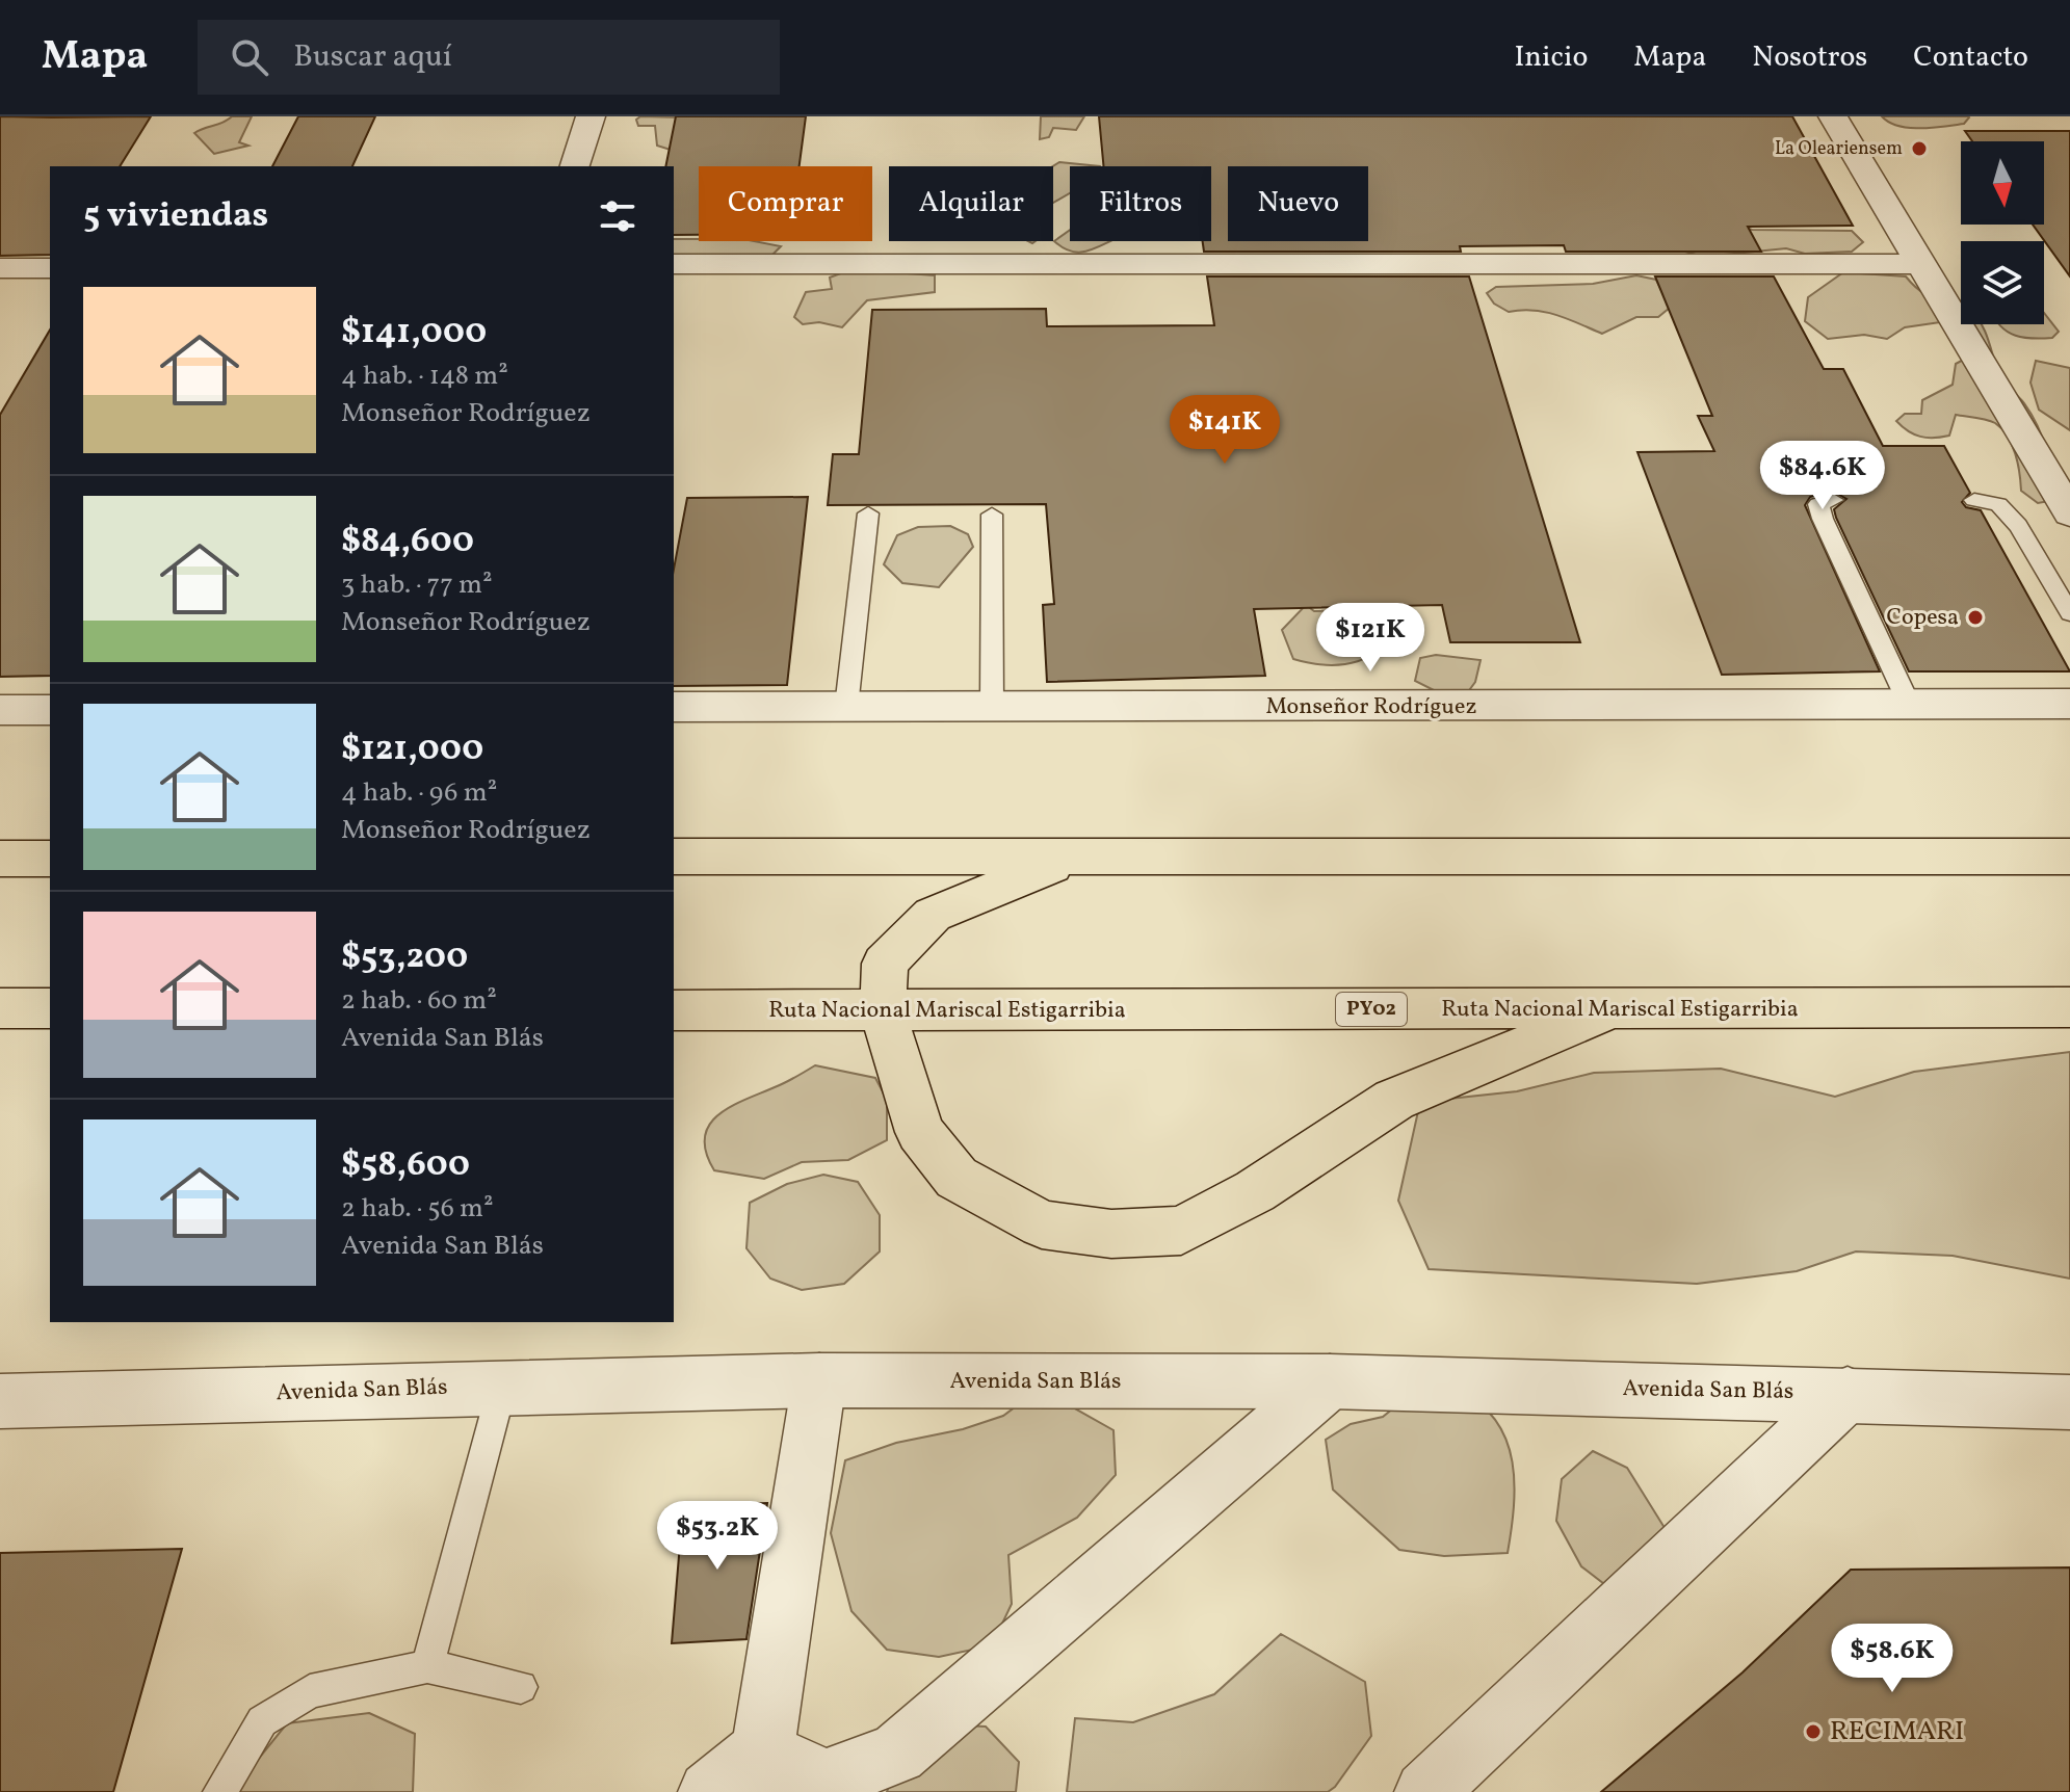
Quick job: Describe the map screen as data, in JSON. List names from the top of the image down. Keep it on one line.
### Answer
{"streets":{"highway":["PY02","Ruta Nacional Mariscal Estigarribia"],"street":["Monseñor Rodríguez","Avenida San Blás"]},"places":["La Oleariensem","Copesa","RECIMARI"],"north":"bottom","page":{"header":"Mapa","search":"Buscar aquí","nav":["Inicio","Mapa","Nosotros","Contacto"],"chip":["Comprar","Alquilar","Filtros","Nuevo"],"heading":"5 viviendas","list":[{"name":"$141,000","note":"4 hab. · 148 m² · Monseñor Rodríguez"},{"name":"$84,600","note":"3 hab. · 77 m² · Monseñor Rodríguez"},{"name":"$121,000","note":"4 hab. · 96 m² · Monseñor Rodríguez"},{"name":"$53,200","note":"2 hab. · 60 m² · Avenida San Blás"},{"name":"$58,600","note":"2 hab. · 56 m² · Avenida San Blás"}],"price":["$141K","$84.6K","$121K","$53.2K","$58.6K"]}}
